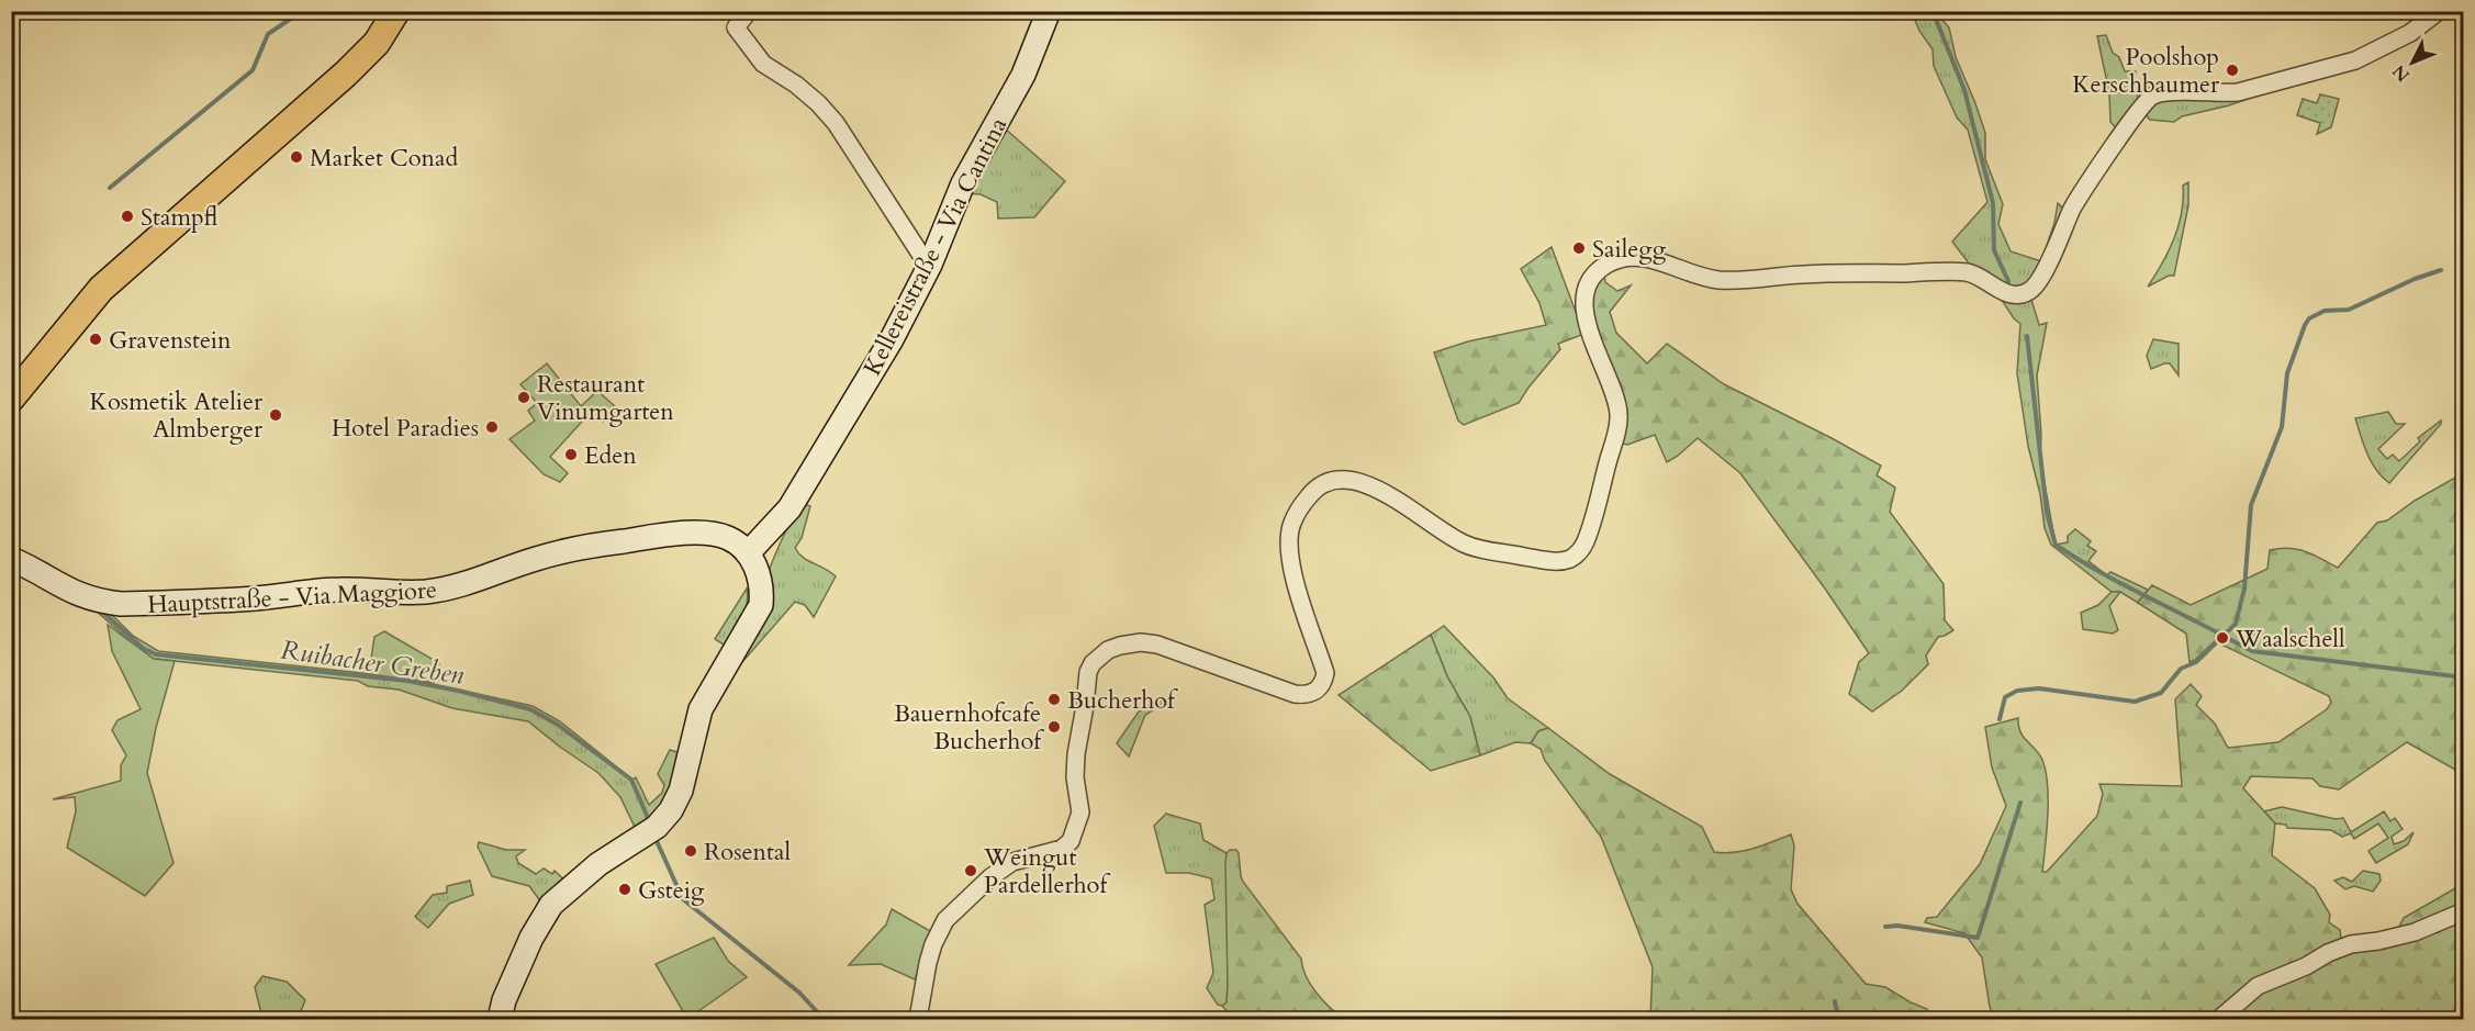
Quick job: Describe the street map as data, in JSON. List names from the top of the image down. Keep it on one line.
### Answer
{"streets":{"street":["Kellereistraße - Via Cantina","Hauptstraße - Via Maggiore"]},"crossings":[["Kellereistraße - Via Cantina","Hauptstraße - Via Maggiore"]],"water":["Ruibacher Greben"],"places":["Poolshop Kerschbaumer","Market Conad","Stampfl","Sailegg","Gravenstein","Restaurant Vinumgarten","Kosmetik Atelier Almberger","Hotel Paradies","Eden","Waalschell","Bucherhof","Bauernhofcafe Bucherhof","Rosental","Weingut Pardellerhof","Gsteig"],"north":"bottom left"}
